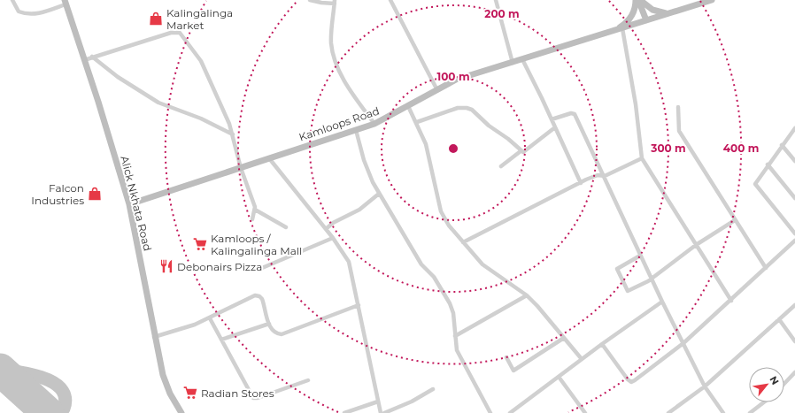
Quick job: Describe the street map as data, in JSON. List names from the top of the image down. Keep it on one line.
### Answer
{"streets":{"main road":["Kamloops Road","Alick Nkhata Road"]},"crossings":[["Kamloops Road","Alick Nkhata Road"]],"places":{"shop":["Kalingalinga Market","Falcon Industries"],"supermarket":["Kamloops / Kalingalinga Mall","Radian Stores"],"restaurant":["Debonairs Pizza"]},"north":"top right","rings":["200 m","100 m","300 m","400 m"]}
